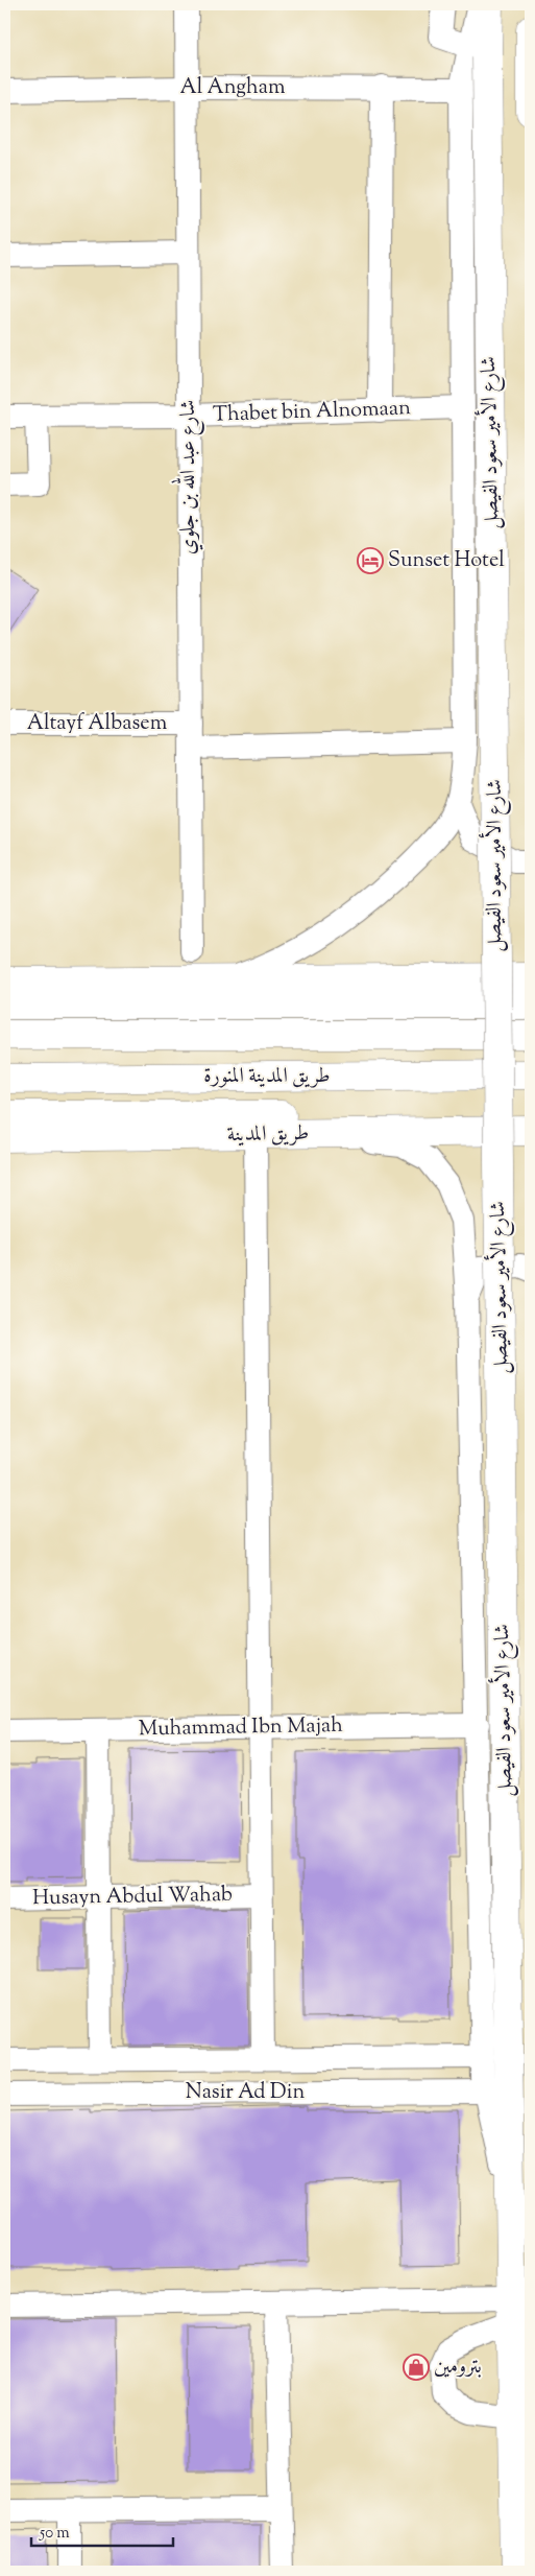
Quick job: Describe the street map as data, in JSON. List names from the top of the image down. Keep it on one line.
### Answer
{"streets":{"main road":["شارع الأمير سعود الفيصل","طريق المدينة المنورة","طريق المدينة"],"street":["Al Angham","Thabet bin Alnomaan","شارع عبد الله بن جلوي","Altayf Albasem","Muhammad Ibn Majah","Husayn Abdul Wahab","Nasir Ad Din"]},"crossings":[["Al Angham","شارع عبد الله بن جلوي"],["Thabet bin Alnomaan","شارع عبد الله بن جلوي"],["شارع عبد الله بن جلوي","Altayf Albasem"]],"places":{"hotel":["Sunset Hotel"],"shop":["بترومين"]},"scale_bar":"50 m"}
